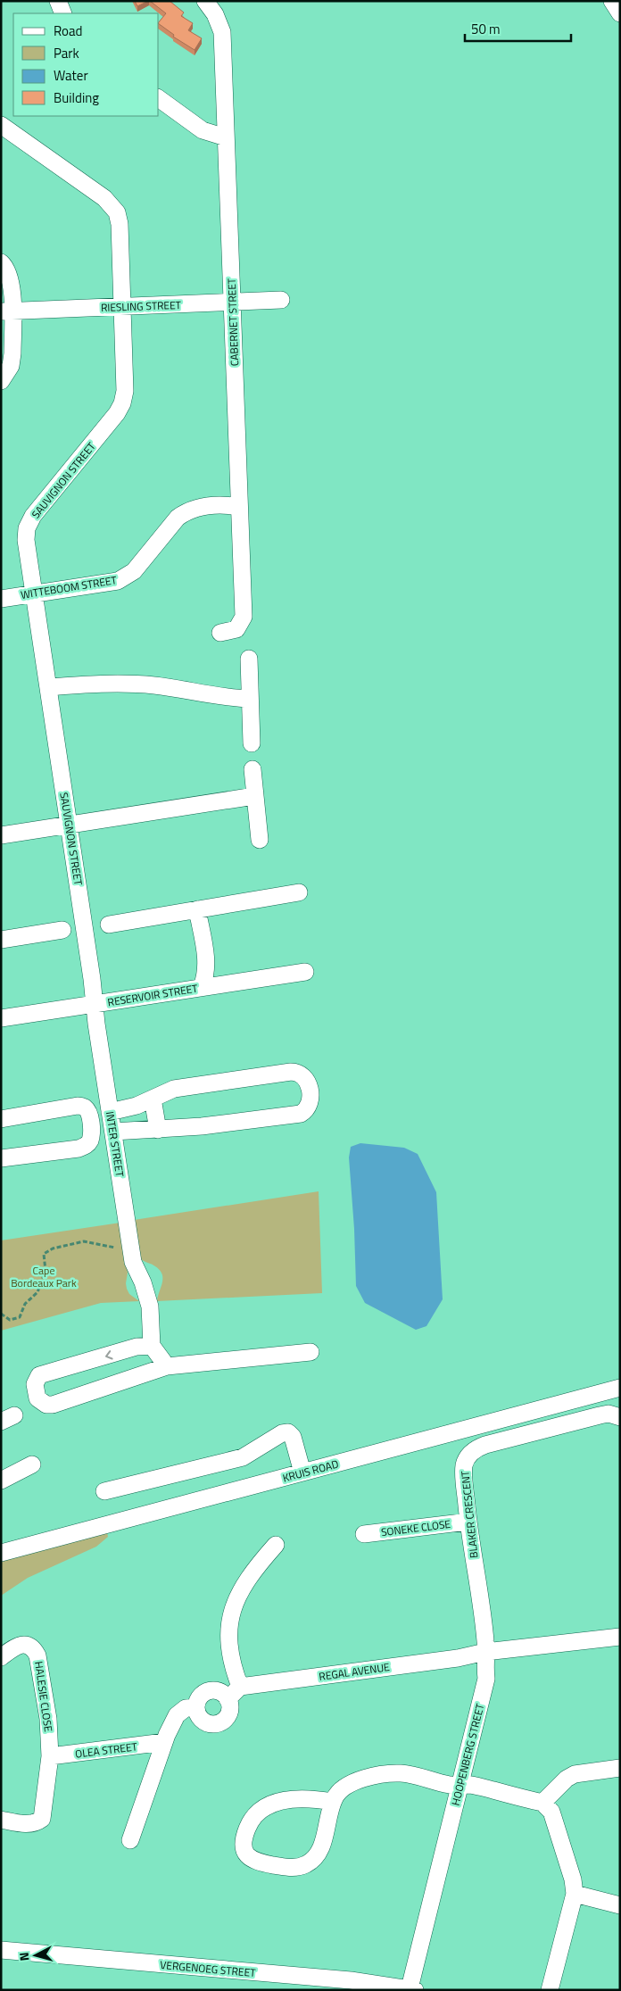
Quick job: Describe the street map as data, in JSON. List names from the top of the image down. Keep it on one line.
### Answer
{"streets":{"street":["RIESLING STREET","CABERNET STREET","SAUVIGNON STREET","WITTEBOOM STREET","RESERVOIR STREET","INTER STREET","KRUIS ROAD","BLAKER CRESCENT","SONEKE CLOSE","REGAL AVENUE","HALESIE CLOSE","OLEA STREET","HOOPENBERG STREET","VERGENOEG STREET"]},"crossings":[["RIESLING STREET","CABERNET STREET"],["RIESLING STREET","SAUVIGNON STREET"],["CABERNET STREET","WITTEBOOM STREET"],["SAUVIGNON STREET","WITTEBOOM STREET"],["SAUVIGNON STREET","RESERVOIR STREET"],["SAUVIGNON STREET","INTER STREET"],["RESERVOIR STREET","INTER STREET"],["BLAKER CRESCENT","SONEKE CLOSE"],["BLAKER CRESCENT","REGAL AVENUE"],["BLAKER CRESCENT","HOOPENBERG STREET"],["REGAL AVENUE","HOOPENBERG STREET"],["HALESIE CLOSE","OLEA STREET"],["HOOPENBERG STREET","VERGENOEG STREET"]],"parks":["Cape Bordeaux Park"],"legend":["Road","Park","Water","Building"],"scale_bar":"50 m","north":"left"}
